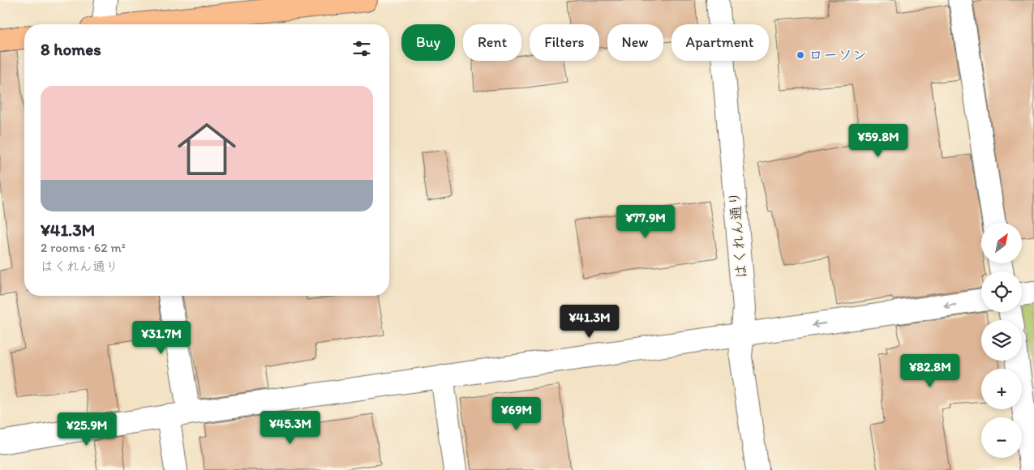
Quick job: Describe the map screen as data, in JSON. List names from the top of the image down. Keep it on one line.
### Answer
{"streets":{"street":["はくれん通り"]},"places":["ローソン"],"north":"top right","page":{"chip":["Buy","Rent","Filters","New","Apartment"],"heading":"8 homes","list":[{"name":"¥41.3M","note":"2 rooms · 62 m² · はくれん通り"}],"price":["¥59.8M","¥77.9M","¥41.3M","¥31.7M","¥82.8M","¥69M","¥45.3M","¥25.9M"],"map_buttons":["+","−"]}}
